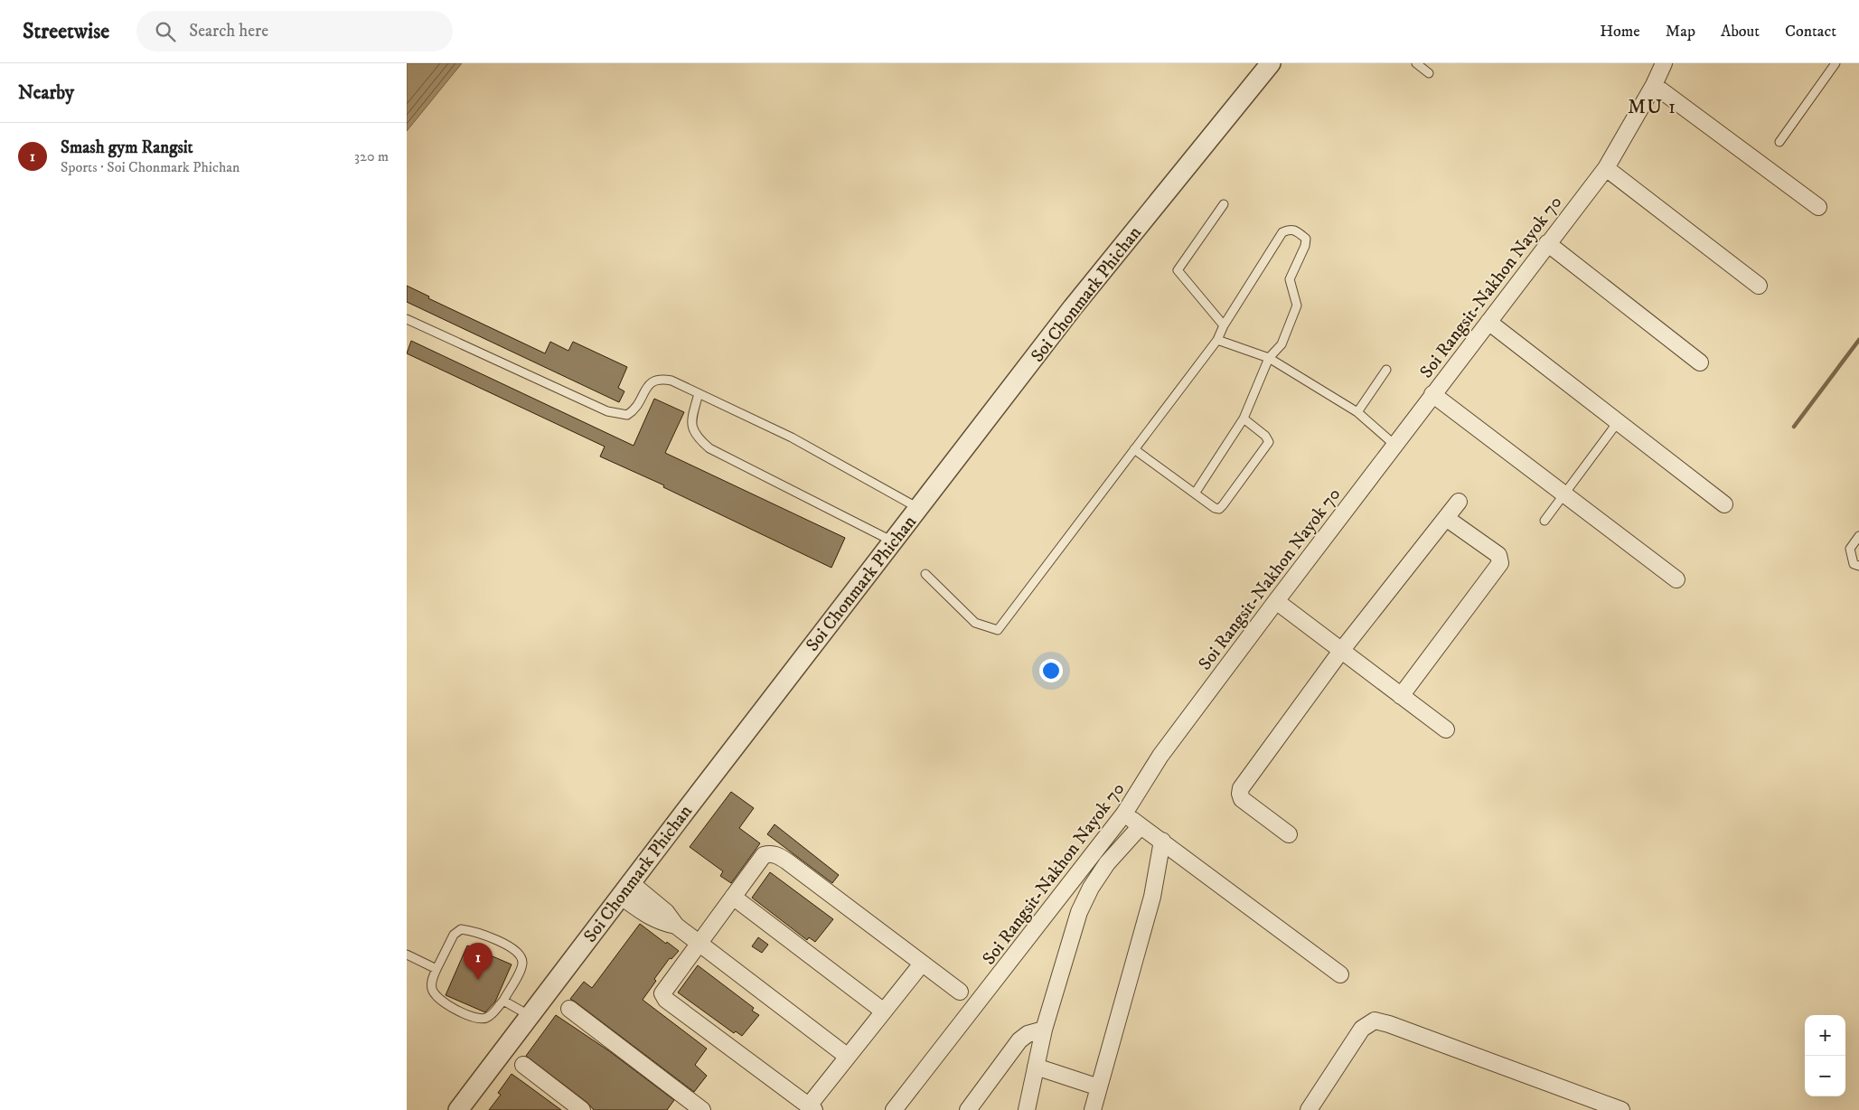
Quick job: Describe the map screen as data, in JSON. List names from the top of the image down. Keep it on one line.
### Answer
{"streets":{"street":["Soi Rangsit-Nakhon Nayok 70","Soi Chonmark Phichan"]},"districts":["MU 1"],"page":{"header":"Streetwise","search":"Search here","nav":["Home","Map","About","Contact"],"heading":"Nearby","list":[{"mark":"1","name":"Smash gym Rangsit","note":"Sports · Soi Chonmark Phichan","value":"320 m"}],"pins":"1","map_buttons":["+","−"]}}
